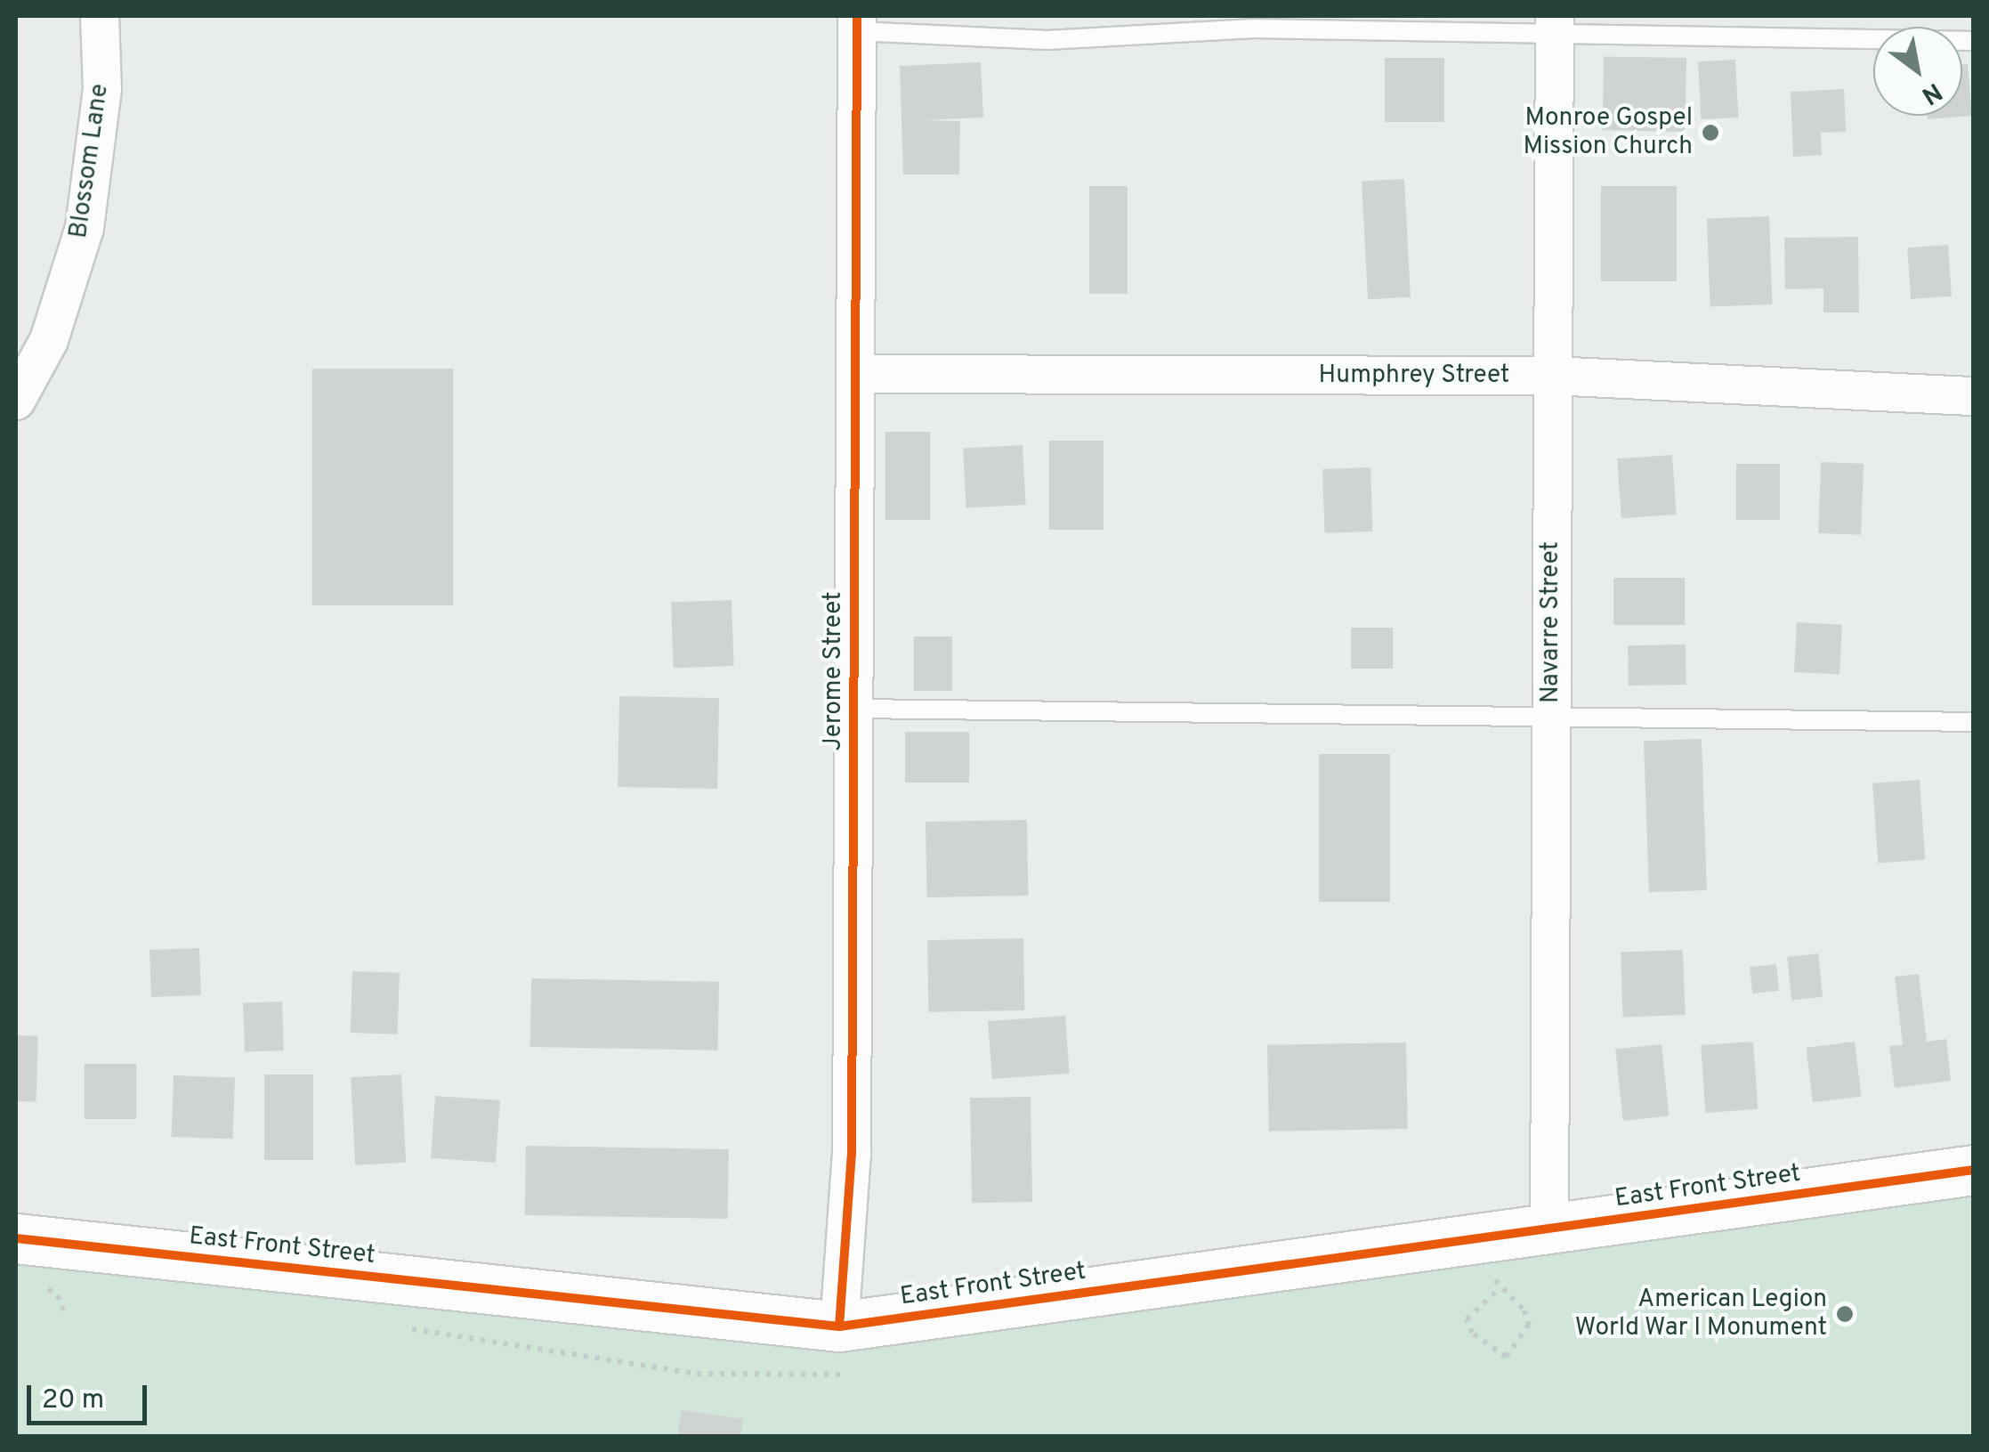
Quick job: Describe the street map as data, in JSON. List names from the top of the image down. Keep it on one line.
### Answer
{"streets":{"street":["Blossom Lane","Humphrey Street","Navarre Street","Jerome Street","East Front Street"]},"crossings":[["Humphrey Street","Navarre Street"],["Humphrey Street","Jerome Street"],["Navarre Street","East Front Street"],["Jerome Street","East Front Street"]],"places":["Monroe Gospel Mission Church","American Legion World War I Monument"],"scale_bar":"20 m","north":"bottom right"}
